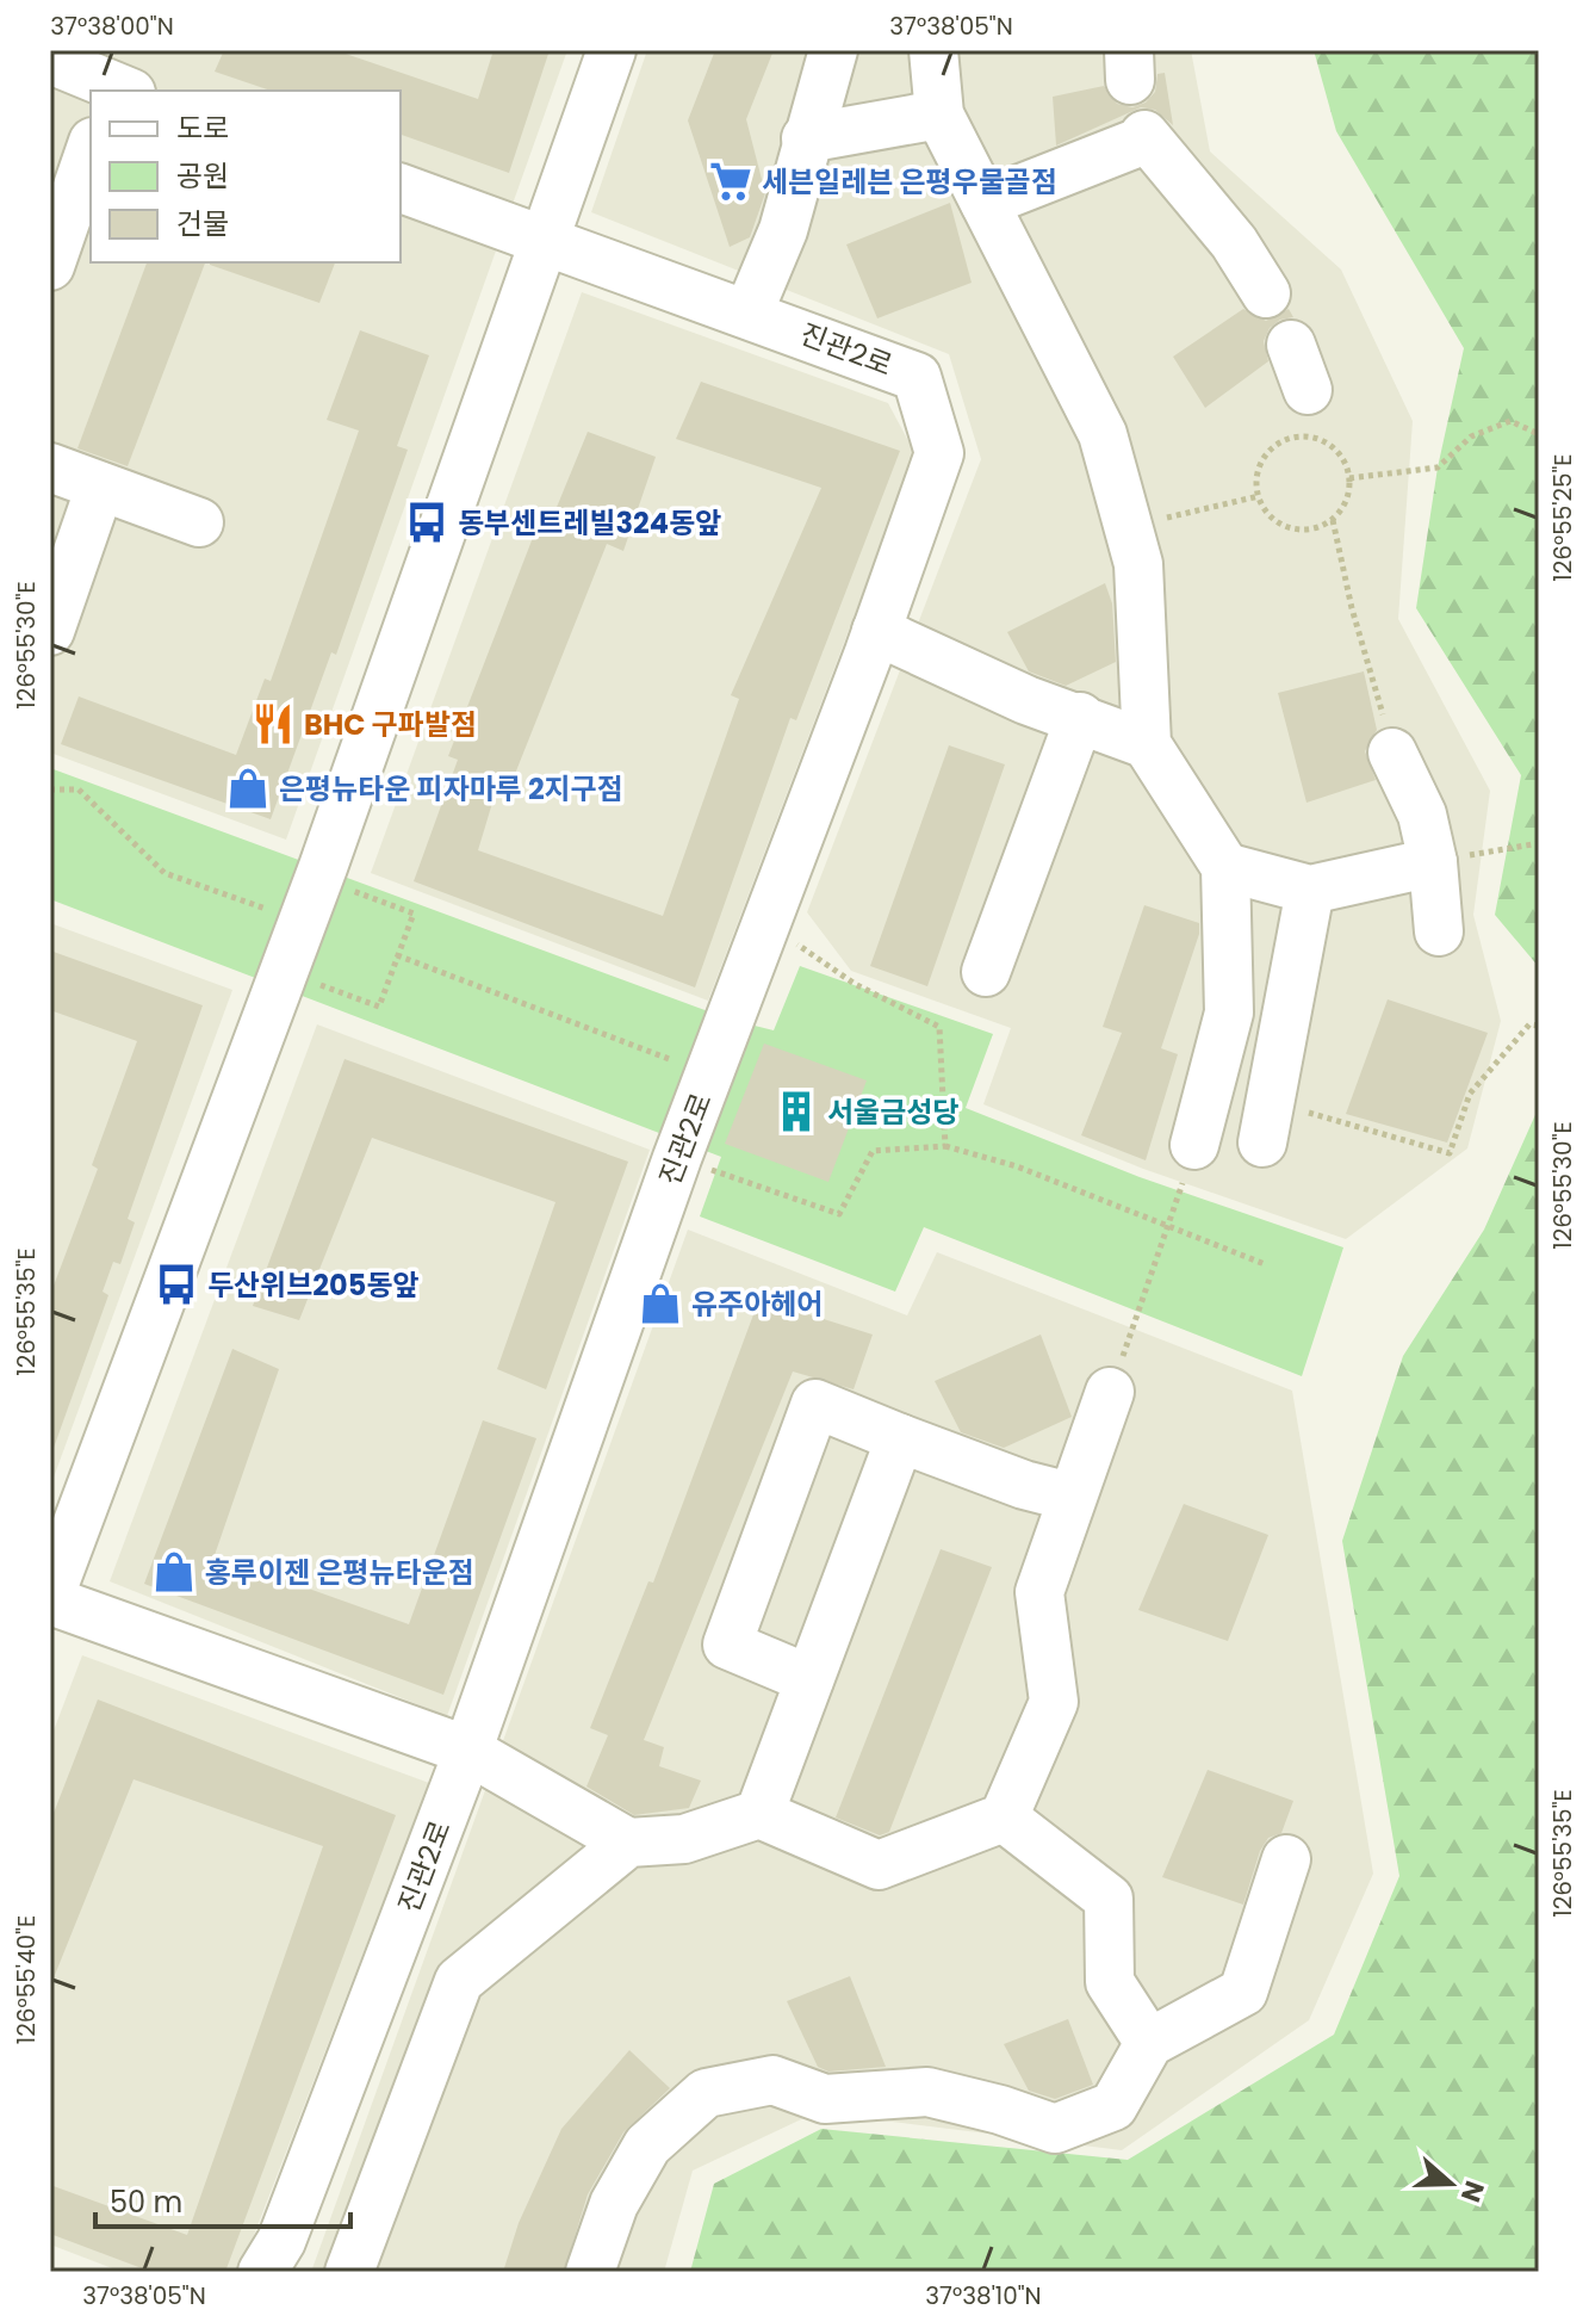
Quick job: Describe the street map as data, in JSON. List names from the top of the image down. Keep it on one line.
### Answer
{"streets":{"street":["진관2로"]},"places":{"supermarket":["세븐일레븐 은평우물골점"],"bus stop":["동부센트레빌324동앞","두산위브205동앞"],"restaurant":["BHC 구파발점"],"shop":["은평뉴타운 피자마루 2지구점","유주아헤어","홍루이젠 은평뉴타운점"],"building":["서울금성당"]},"legend":["도로","공원","건물"],"scale_bar":"50 m","north":"right","coordinates":["37°38'00\"N","37°38'05\"N","126°55'25\"E","126°55'30\"E","126°55'35\"E","126°55'40\"E","37°38'10\"N"]}
